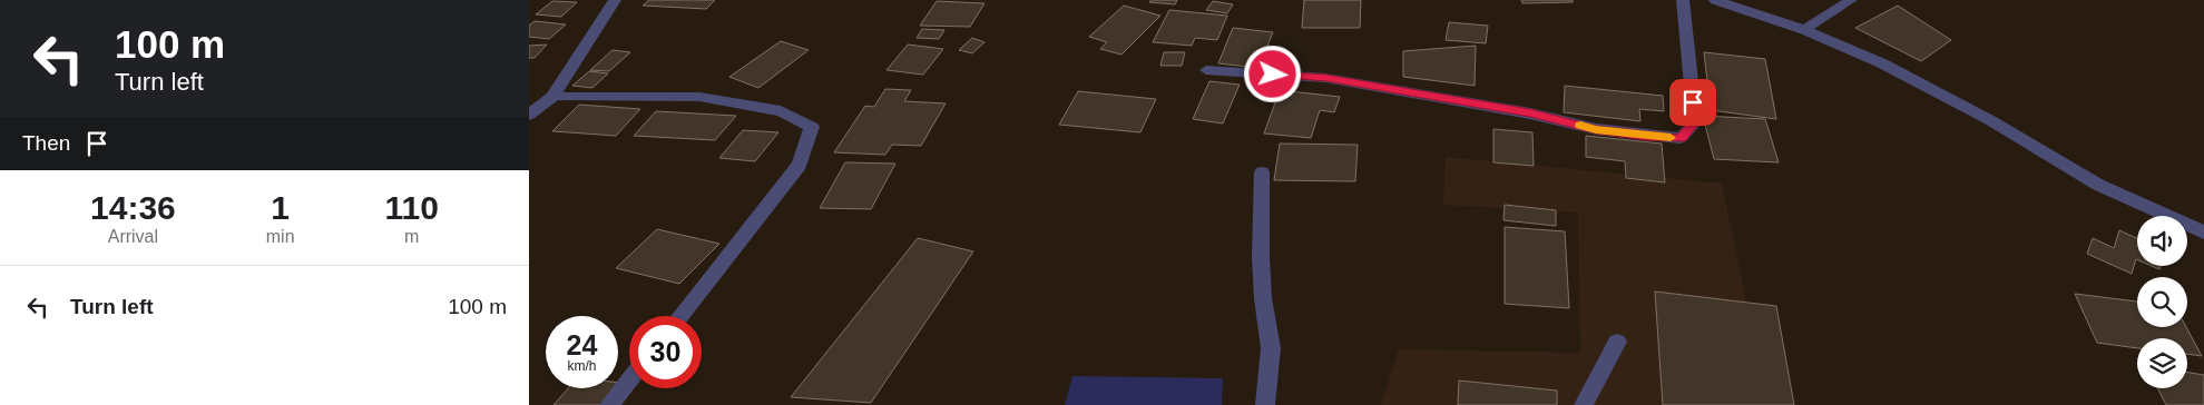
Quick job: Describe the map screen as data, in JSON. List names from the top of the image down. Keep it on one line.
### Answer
{"page":{"turn":["100 m","Turn left"],"then":"Then","eta":["14:36","Arrival","1","min","110","m"],"list":[{"name":"Turn left","value":"100 m"}],"speed":"24 km/h","limit":"30"}}
